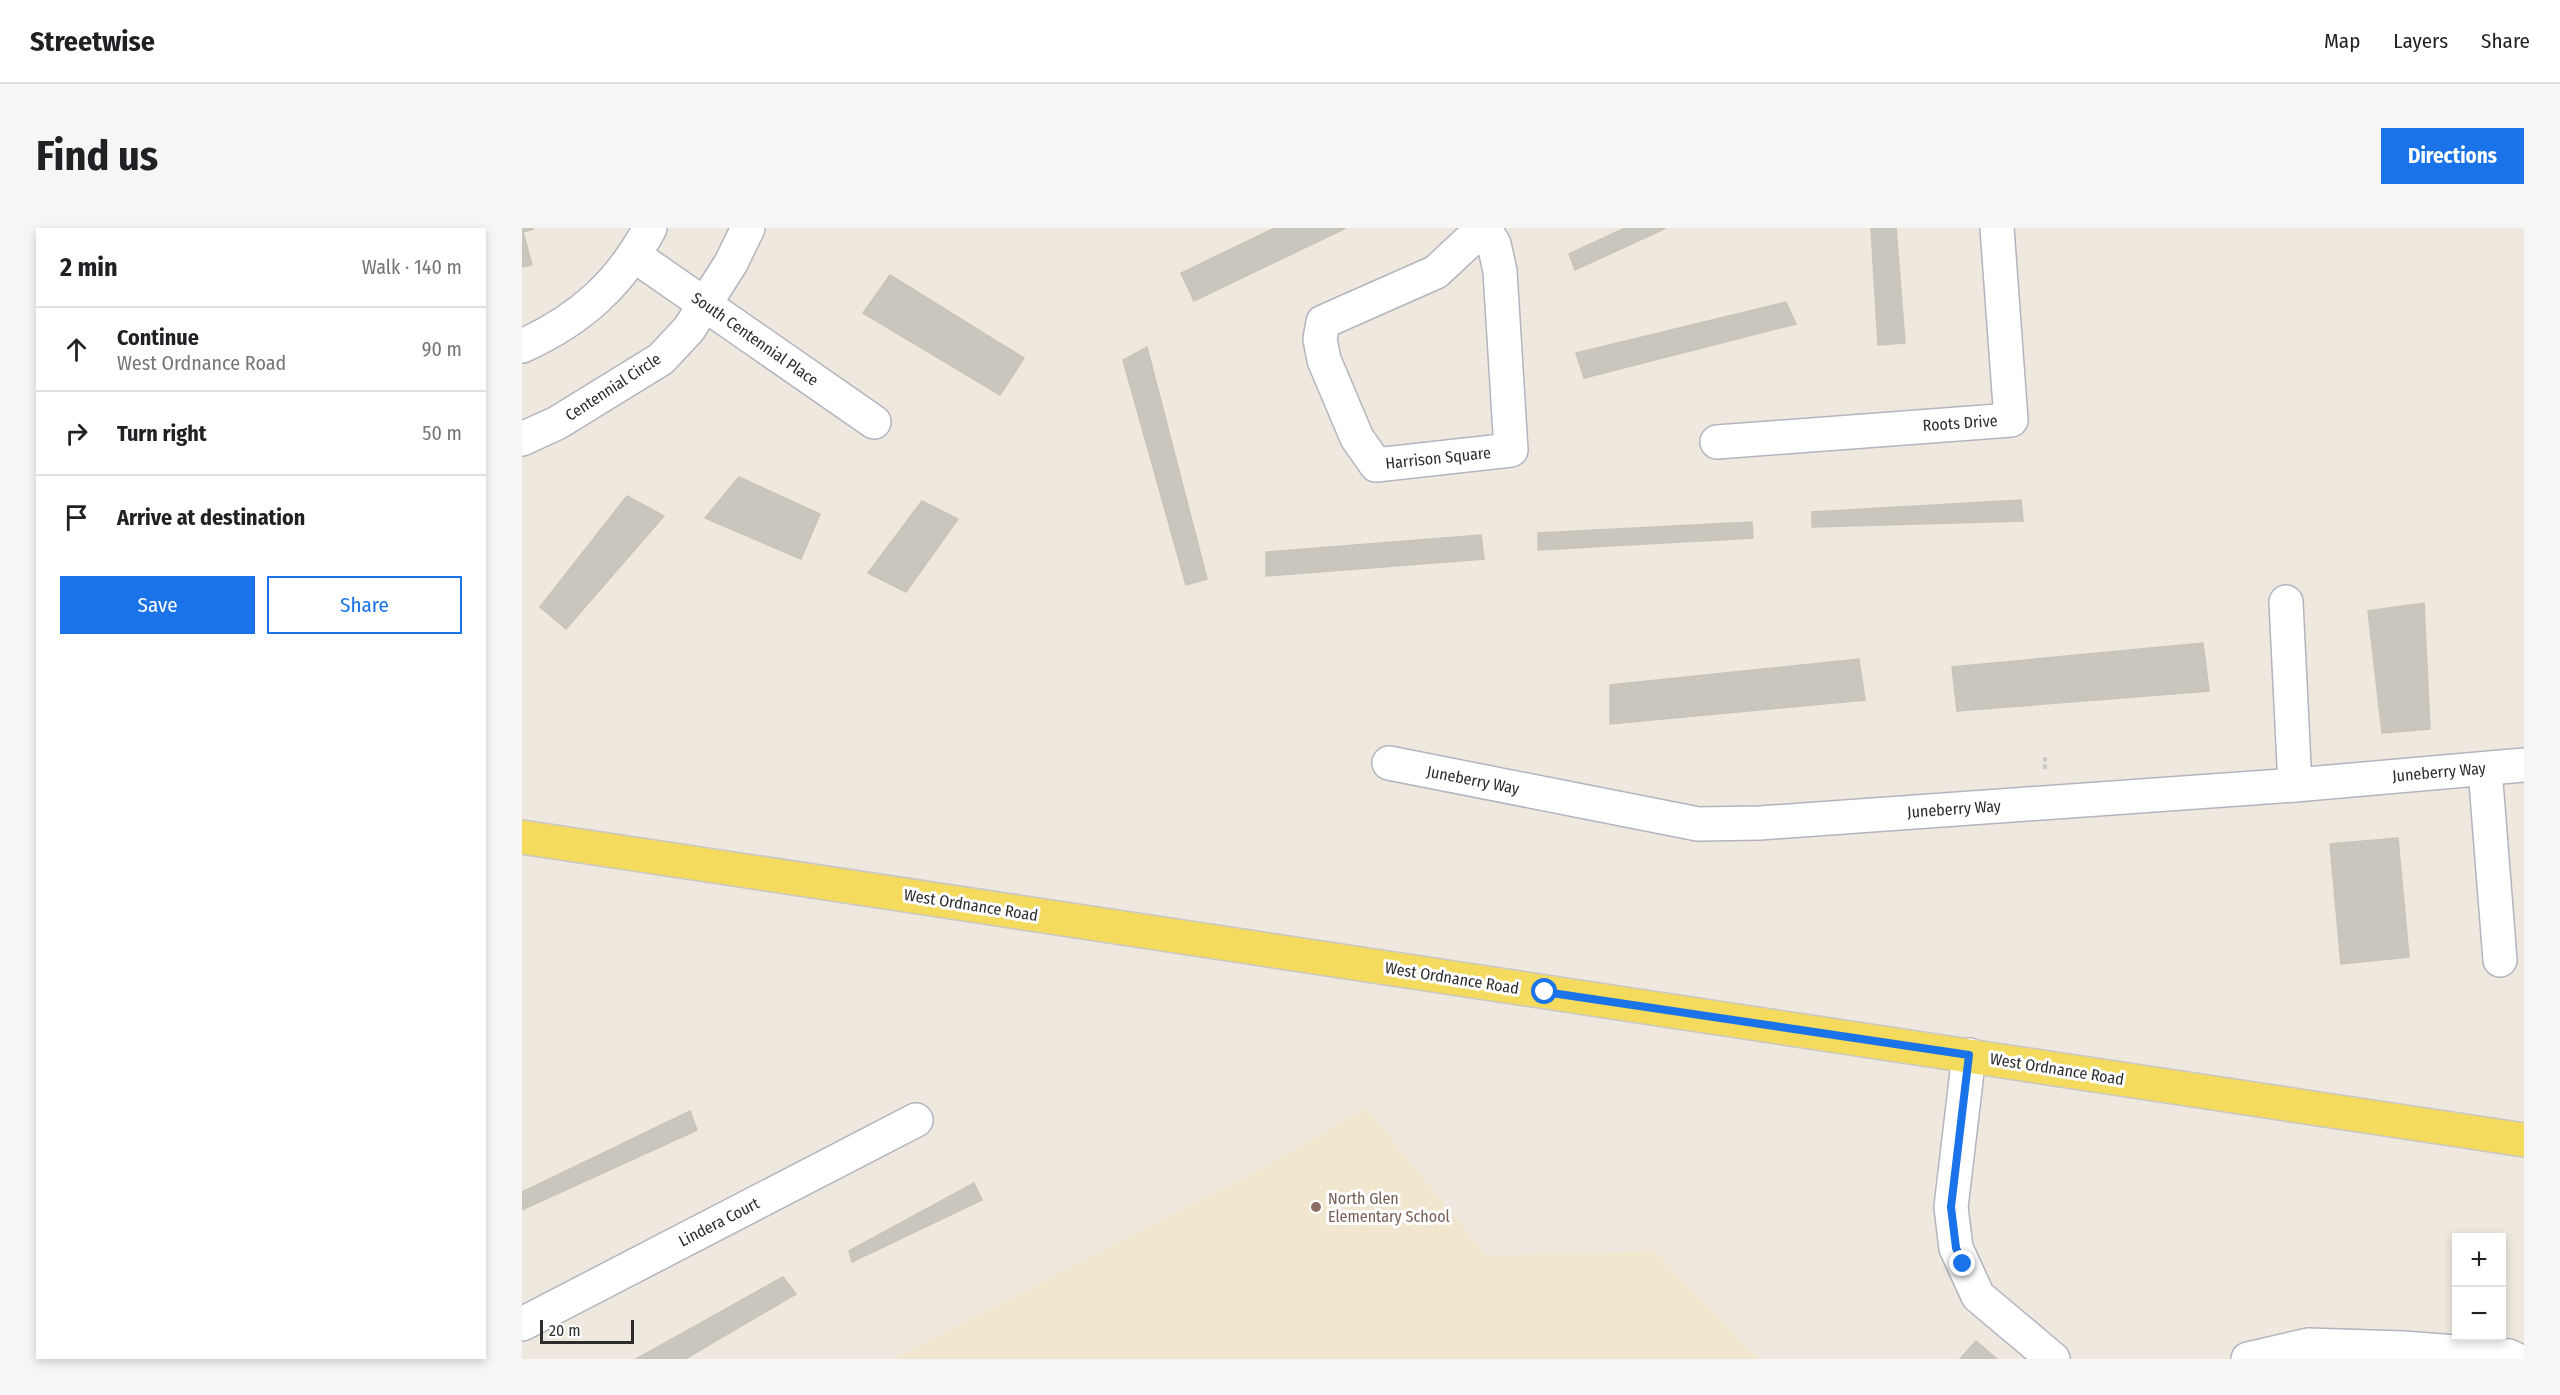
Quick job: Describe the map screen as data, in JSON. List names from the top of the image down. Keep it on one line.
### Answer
{"streets":{"main road":["West Ordnance Road"],"street":["South Centennial Place","Centennial Circle","Roots Drive","Harrison Square","Juneberry Way","Lindera Court"]},"crossings":[["South Centennial Place","Centennial Circle"]],"places":["North Glen Elementary School"],"scale_bar":"20 m","page":{"header":"Streetwise","nav":["Map","Layers","Share"],"buttons":["Directions",["Save","Share"]],"title":"Find us","heading":["2 min","Walk · 140 m"],"list":[["Continue","West Ordnance Road","90 m"],["Turn right","50 m"],"Arrive at destination"],"map_buttons":["+","−"],"scale":"20 m"}}
